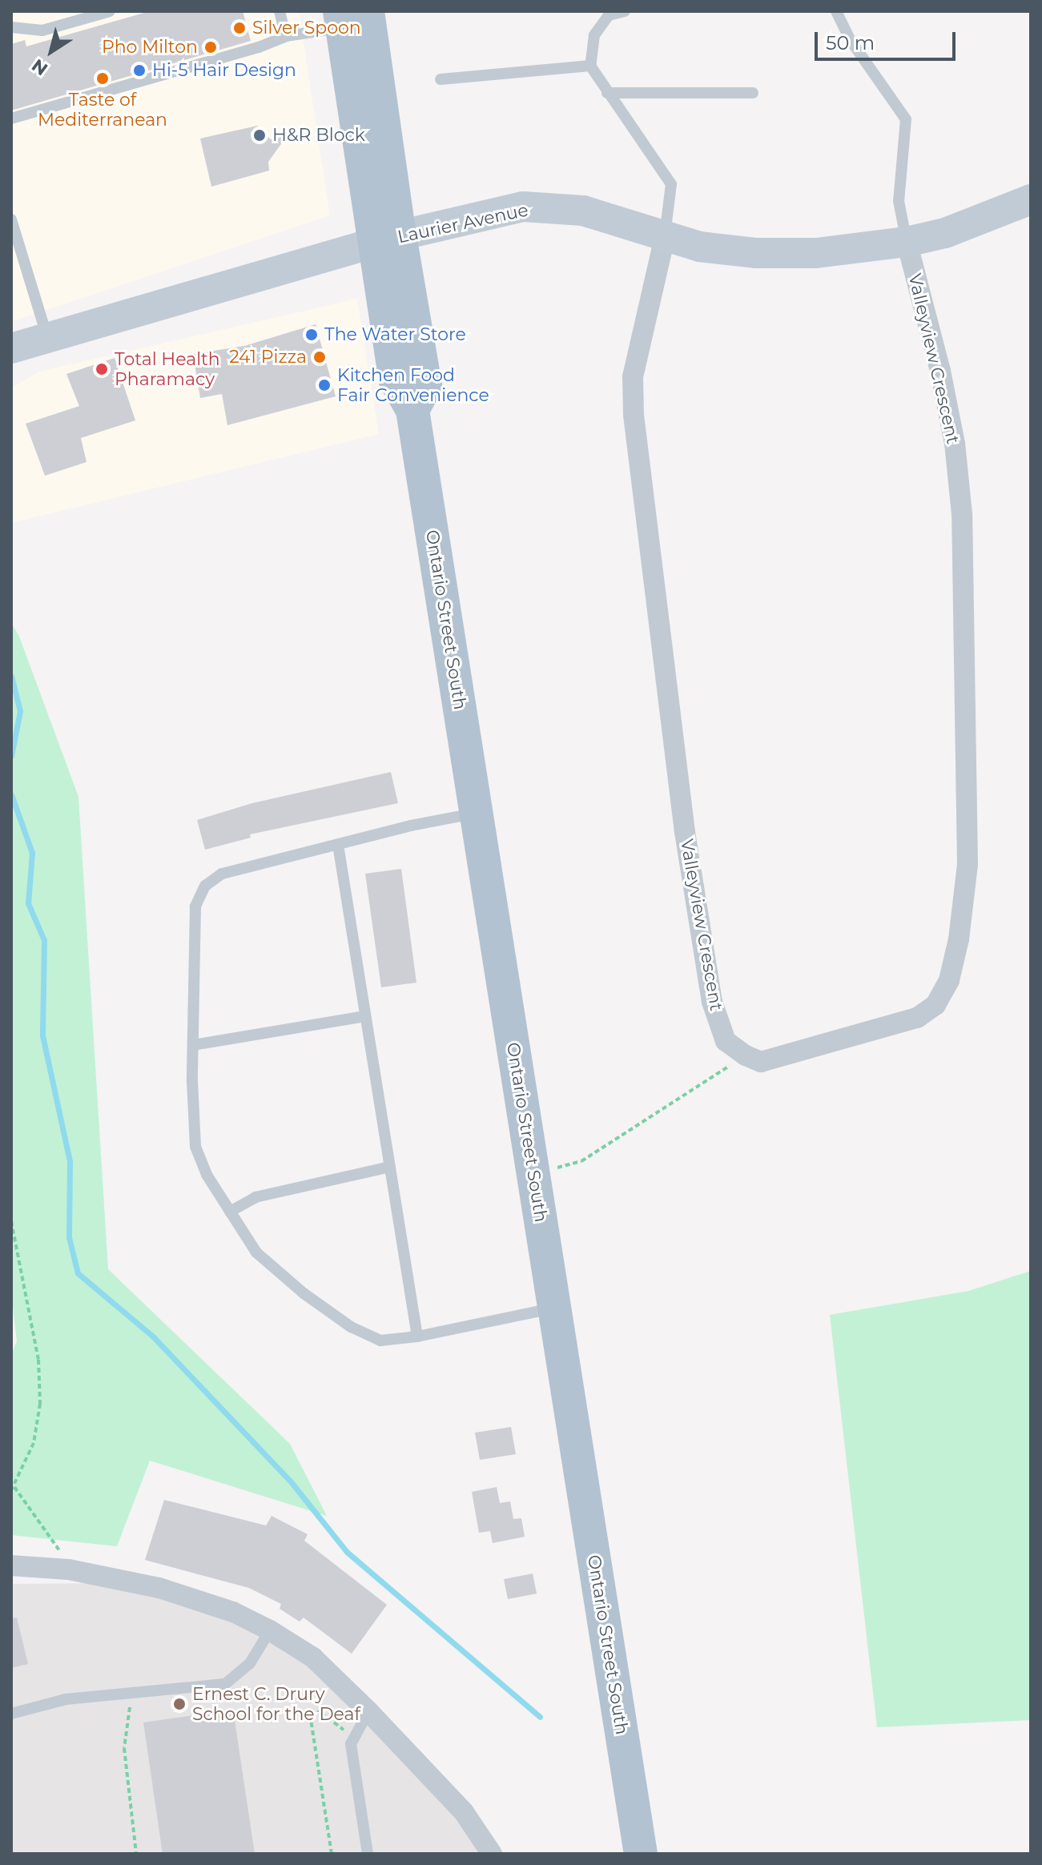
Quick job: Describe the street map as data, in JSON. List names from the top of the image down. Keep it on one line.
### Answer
{"streets":{"main road":["Ontario Street South"],"street":["Laurier Avenue","Valleyview Crescent"]},"crossings":[["Laurier Avenue","Valleyview Crescent"],["Laurier Avenue","Ontario Street South"]],"places":["Silver Spoon","Pho Milton","Hi-5 Hair Design","Taste of Mediterranean","H&R Block","The Water Store","241 Pizza","Total Health Pharamacy","Kitchen Food Fair Convenience","Ernest C. Drury School for the Deaf"],"scale_bar":"50 m","north":"bottom left"}
